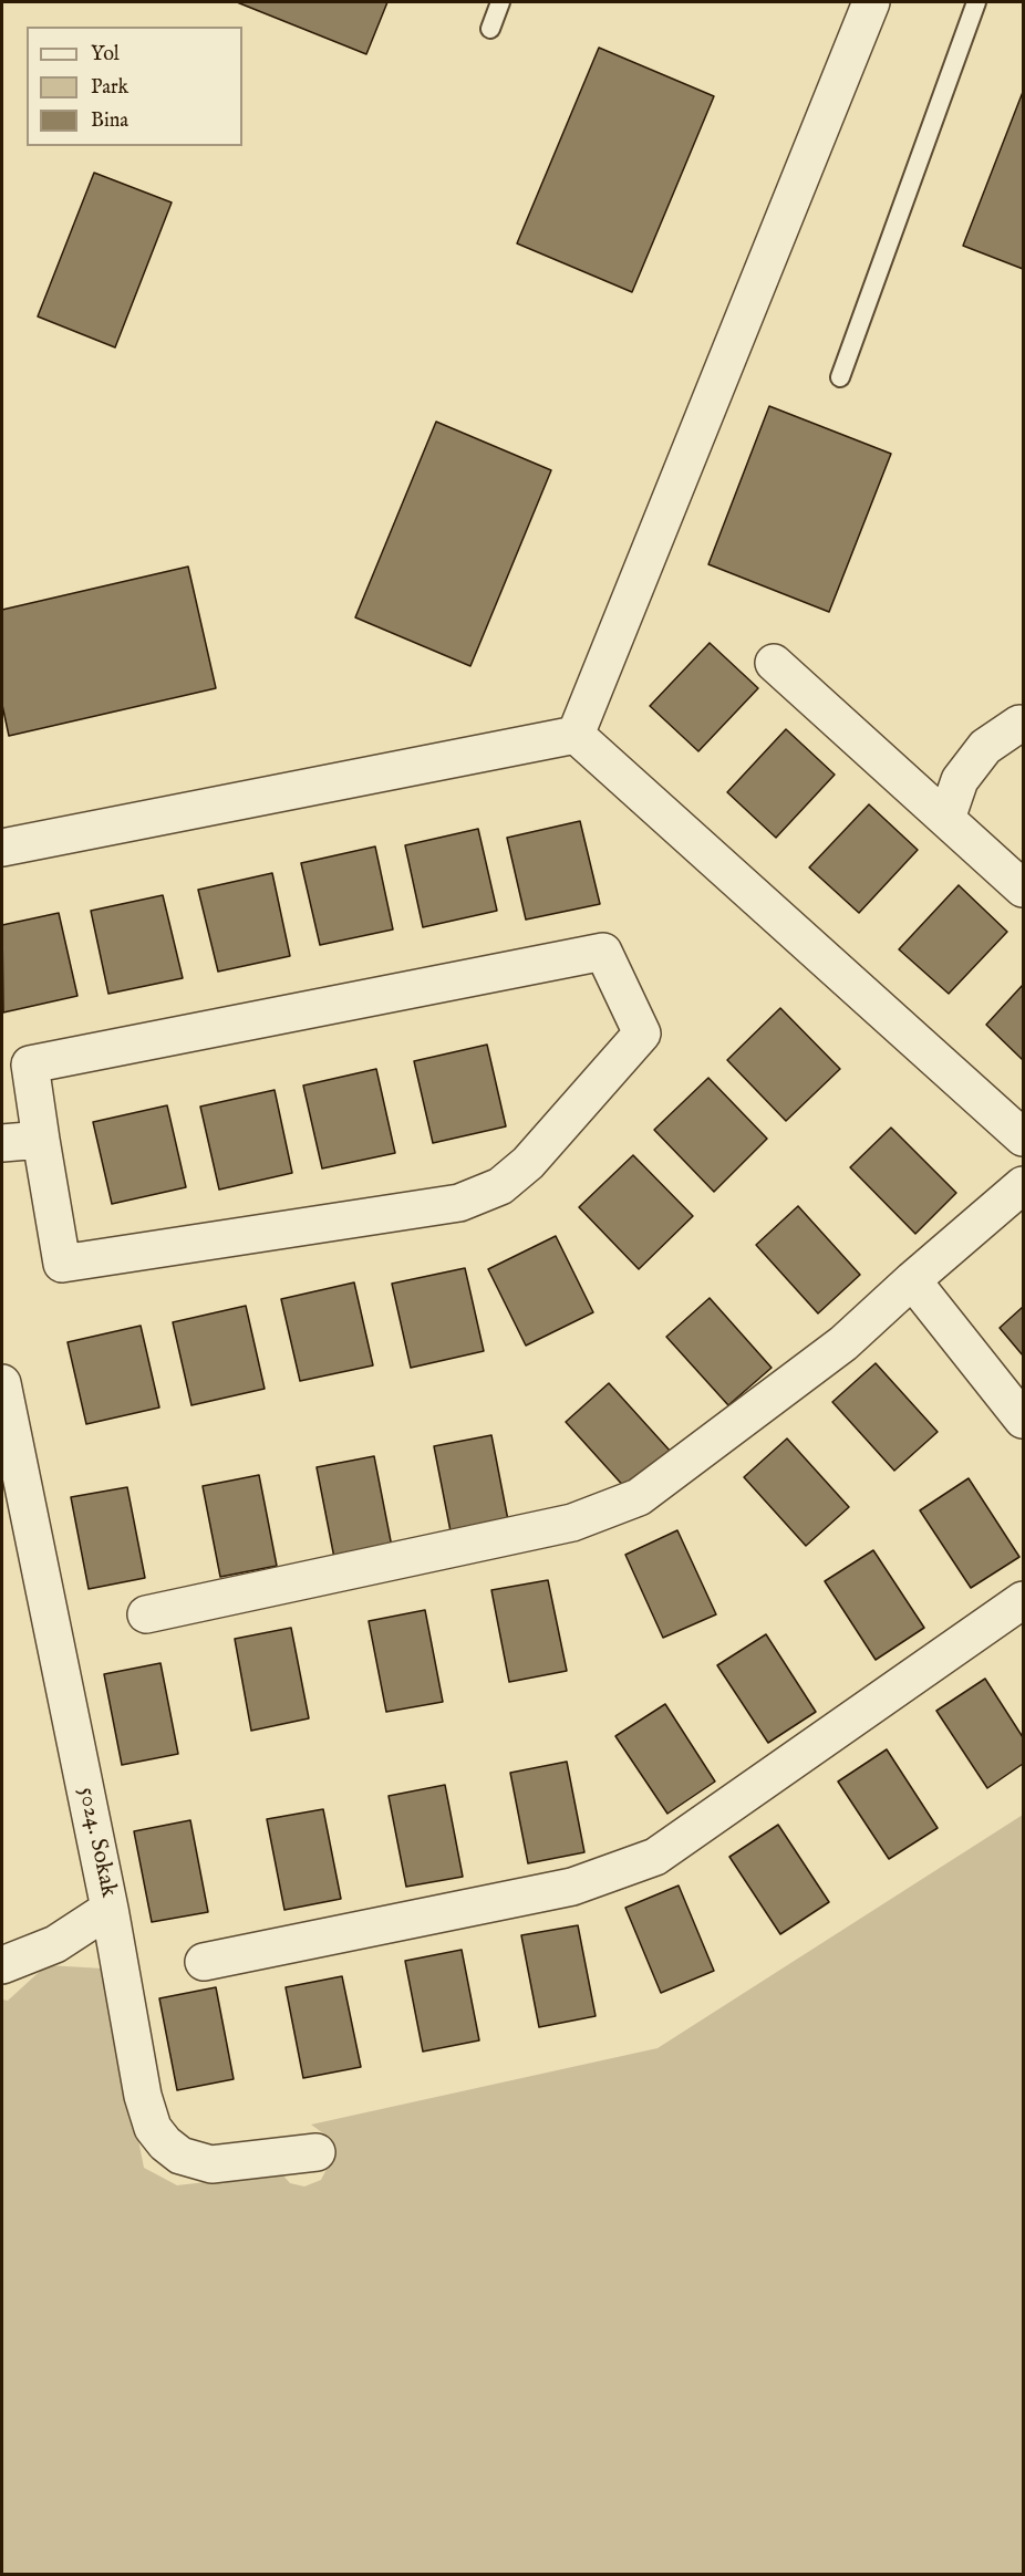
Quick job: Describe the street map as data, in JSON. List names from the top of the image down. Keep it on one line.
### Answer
{"streets":{"street":["5024. Sokak"]},"legend":["Yol","Park","Bina"]}
